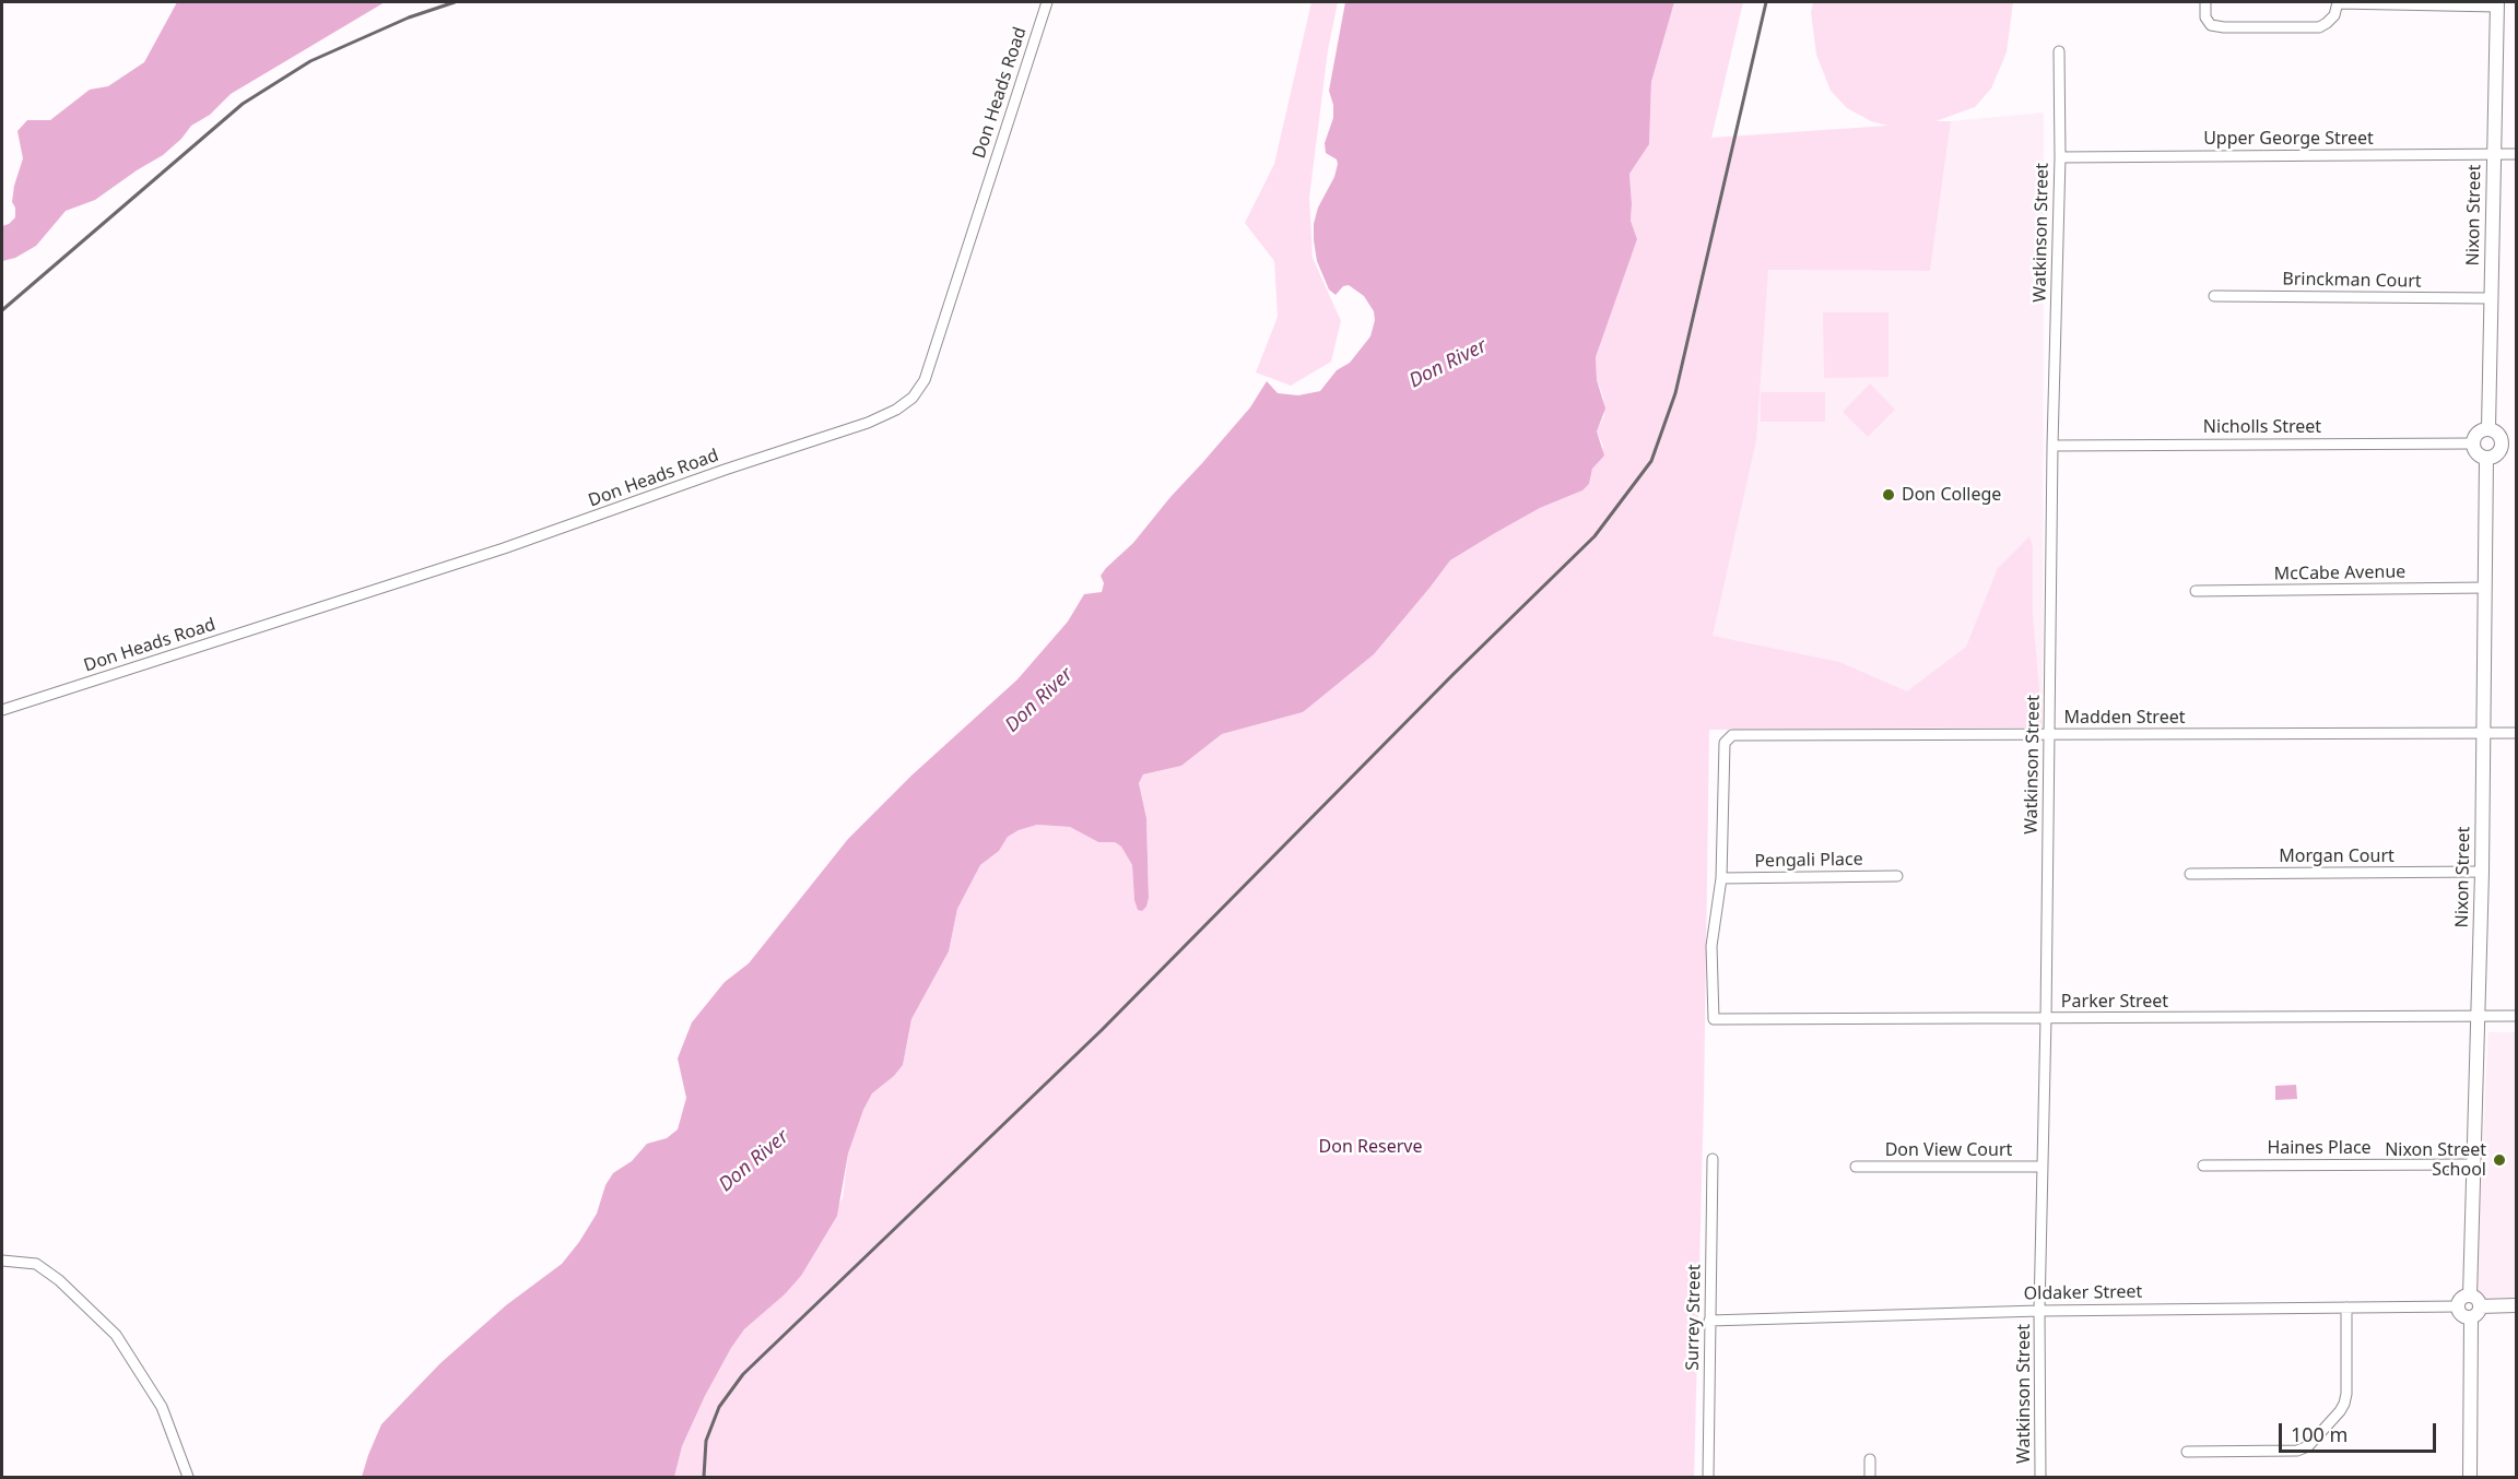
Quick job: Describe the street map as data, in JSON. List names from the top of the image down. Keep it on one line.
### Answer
{"streets":{"street":["Don Heads Road","Upper George Street","Nixon Street","Watkinson Street","Brinckman Court","Nicholls Street","McCabe Avenue","Madden Street","Morgan Court","Pengali Place","Parker Street","Haines Place","Don View Court","Oldaker Street","Surrey Street"]},"crossings":[["Upper George Street","Nixon Street"],["Upper George Street","Watkinson Street"],["Nixon Street","Brinckman Court"],["Nixon Street","Nicholls Street"],["Nixon Street","McCabe Avenue"],["Nixon Street","Madden Street"],["Nixon Street","Morgan Court"],["Nixon Street","Parker Street"],["Nixon Street","Haines Place"],["Nixon Street","Oldaker Street"],["Watkinson Street","Nicholls Street"],["Watkinson Street","Madden Street"],["Watkinson Street","Parker Street"],["Watkinson Street","Don View Court"],["Watkinson Street","Oldaker Street"],["Madden Street","Pengali Place"],["Madden Street","Parker Street"],["Pengali Place","Parker Street"],["Oldaker Street","Surrey Street"]],"water":["Don River"],"parks":["Don Reserve"],"places":["Don College","Nixon Street School"],"scale_bar":"100 m"}
